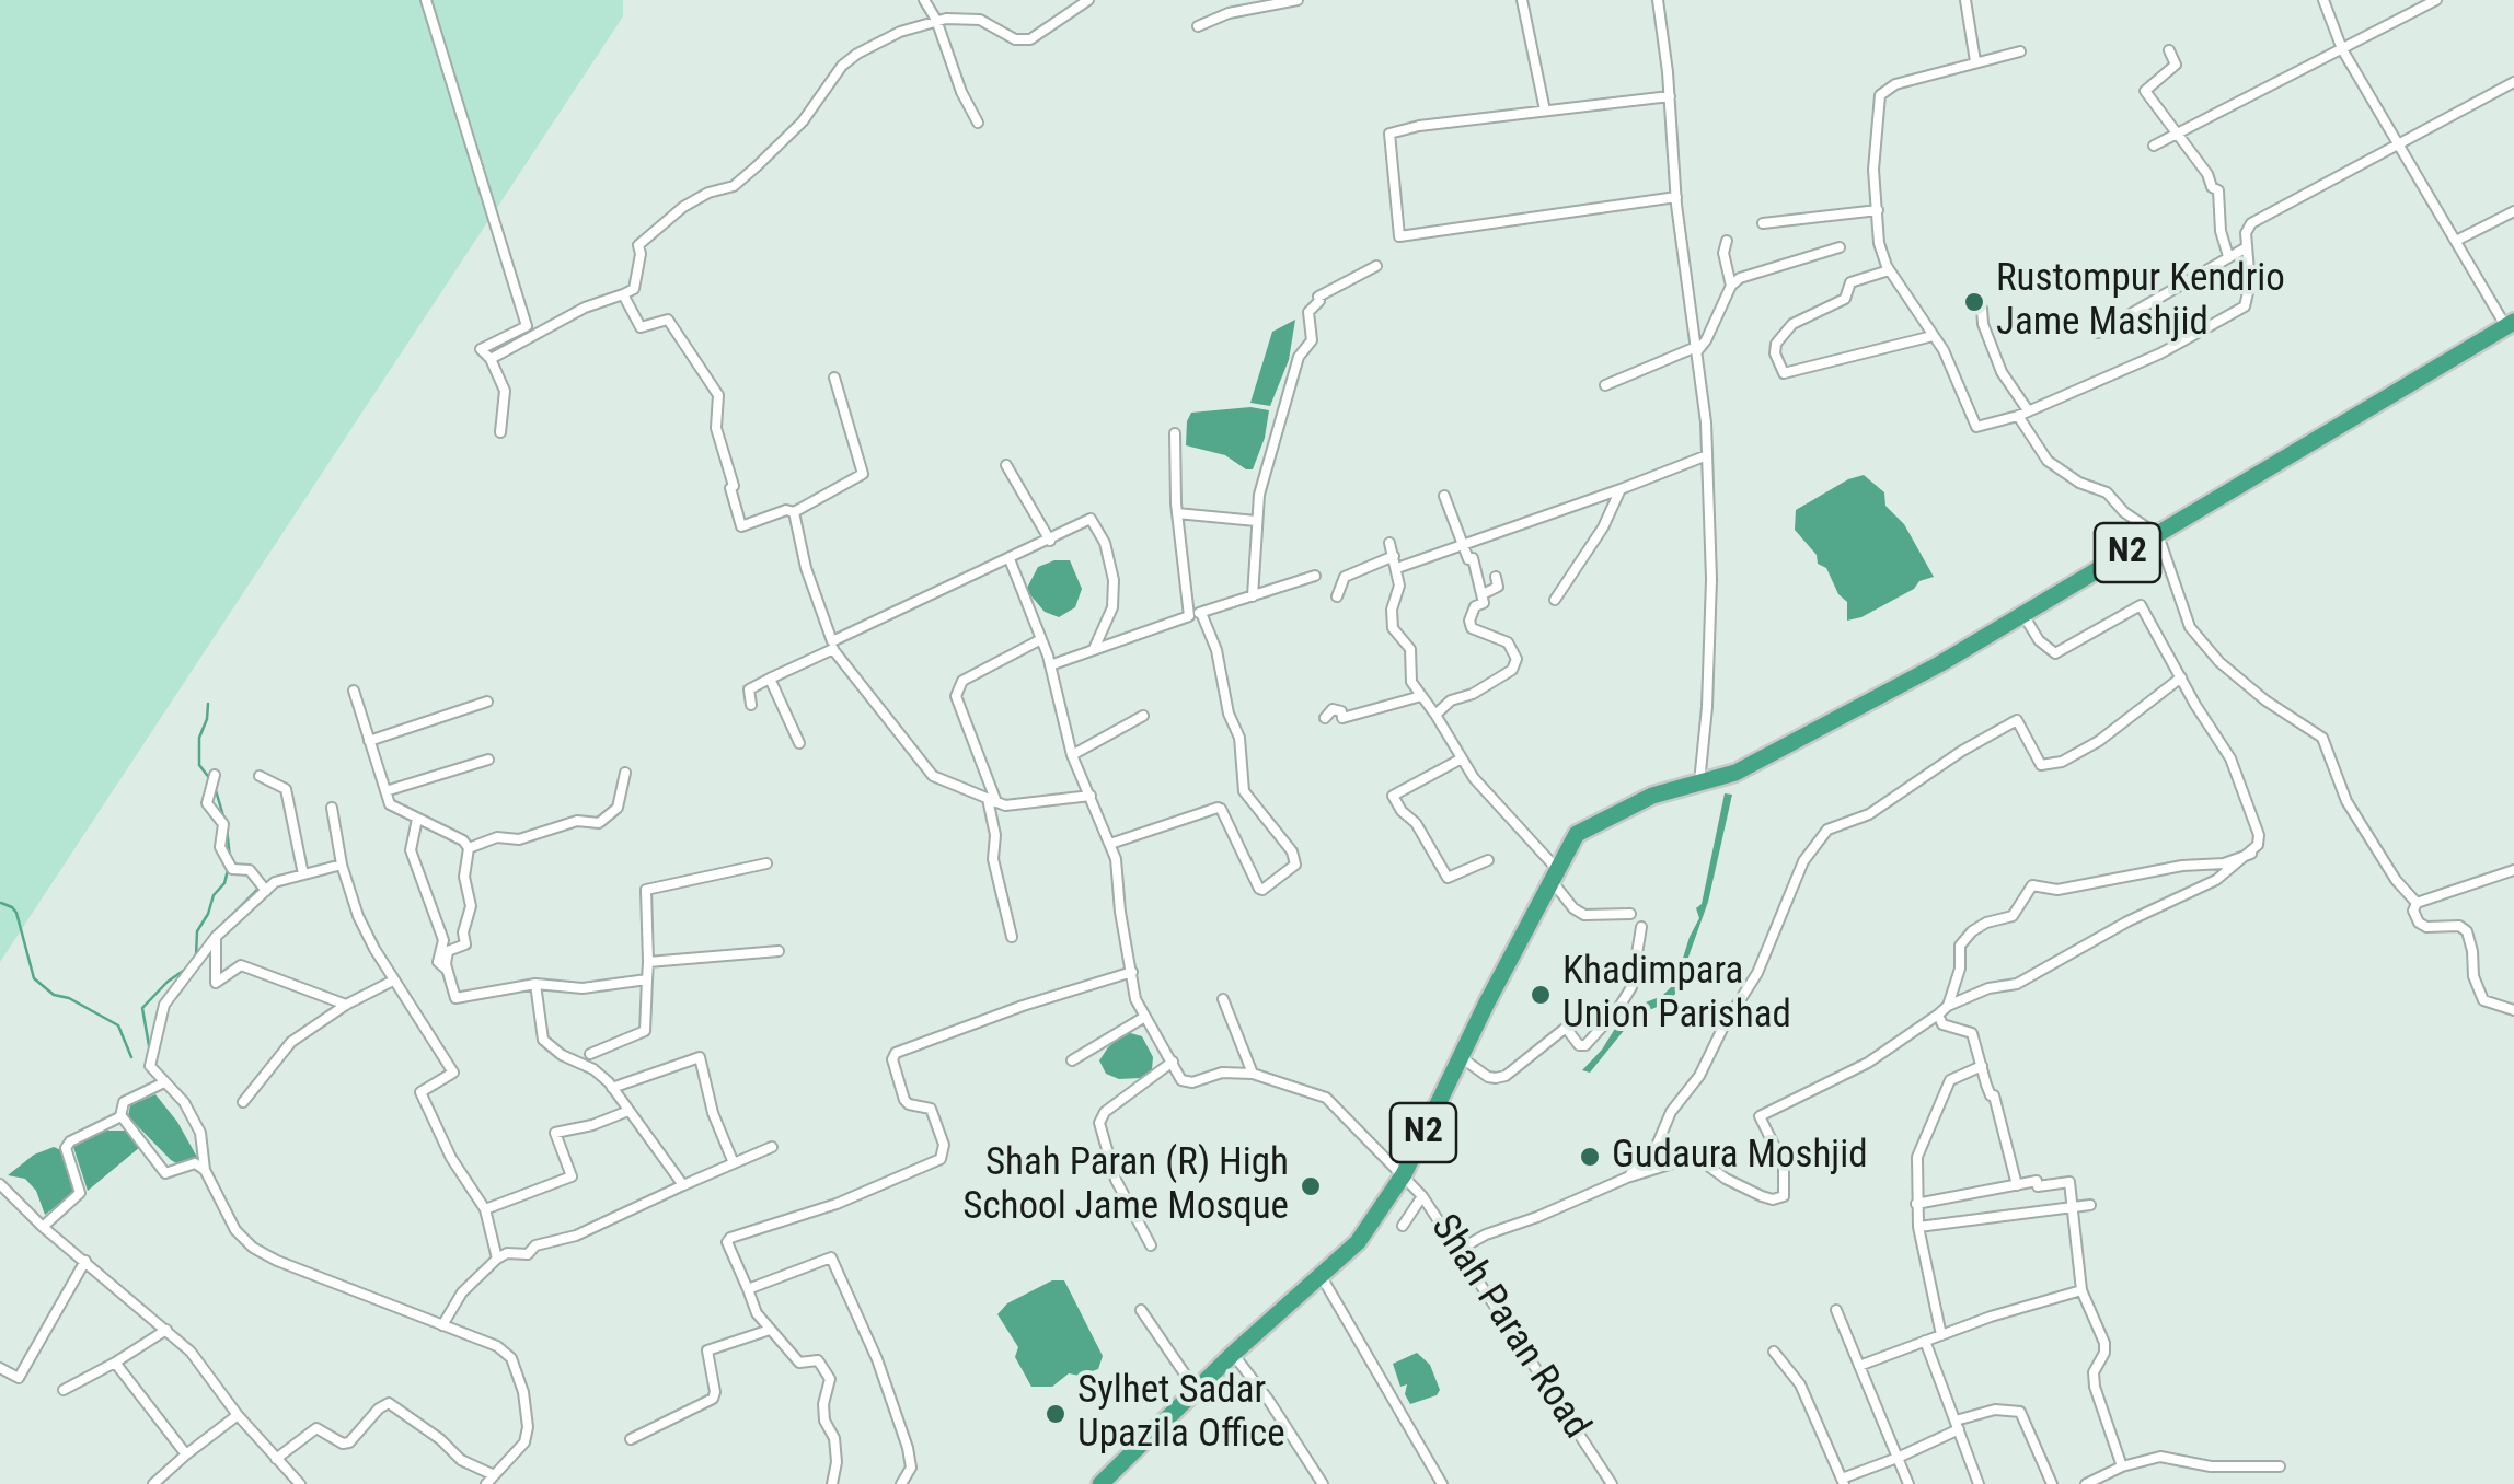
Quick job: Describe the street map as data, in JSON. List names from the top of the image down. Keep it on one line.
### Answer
{"streets":{"highway":["N2"],"street":["Shah Paran Road"]},"crossings":[["N2","Shah Paran Road"]],"places":["Rustompur Kendrio Jame Mashjid","Khadimpara Union Parishad","Gudaura Moshjid","Shah Paran (R) High School Jame Mosque","Sylhet Sadar Upazila Office"]}
